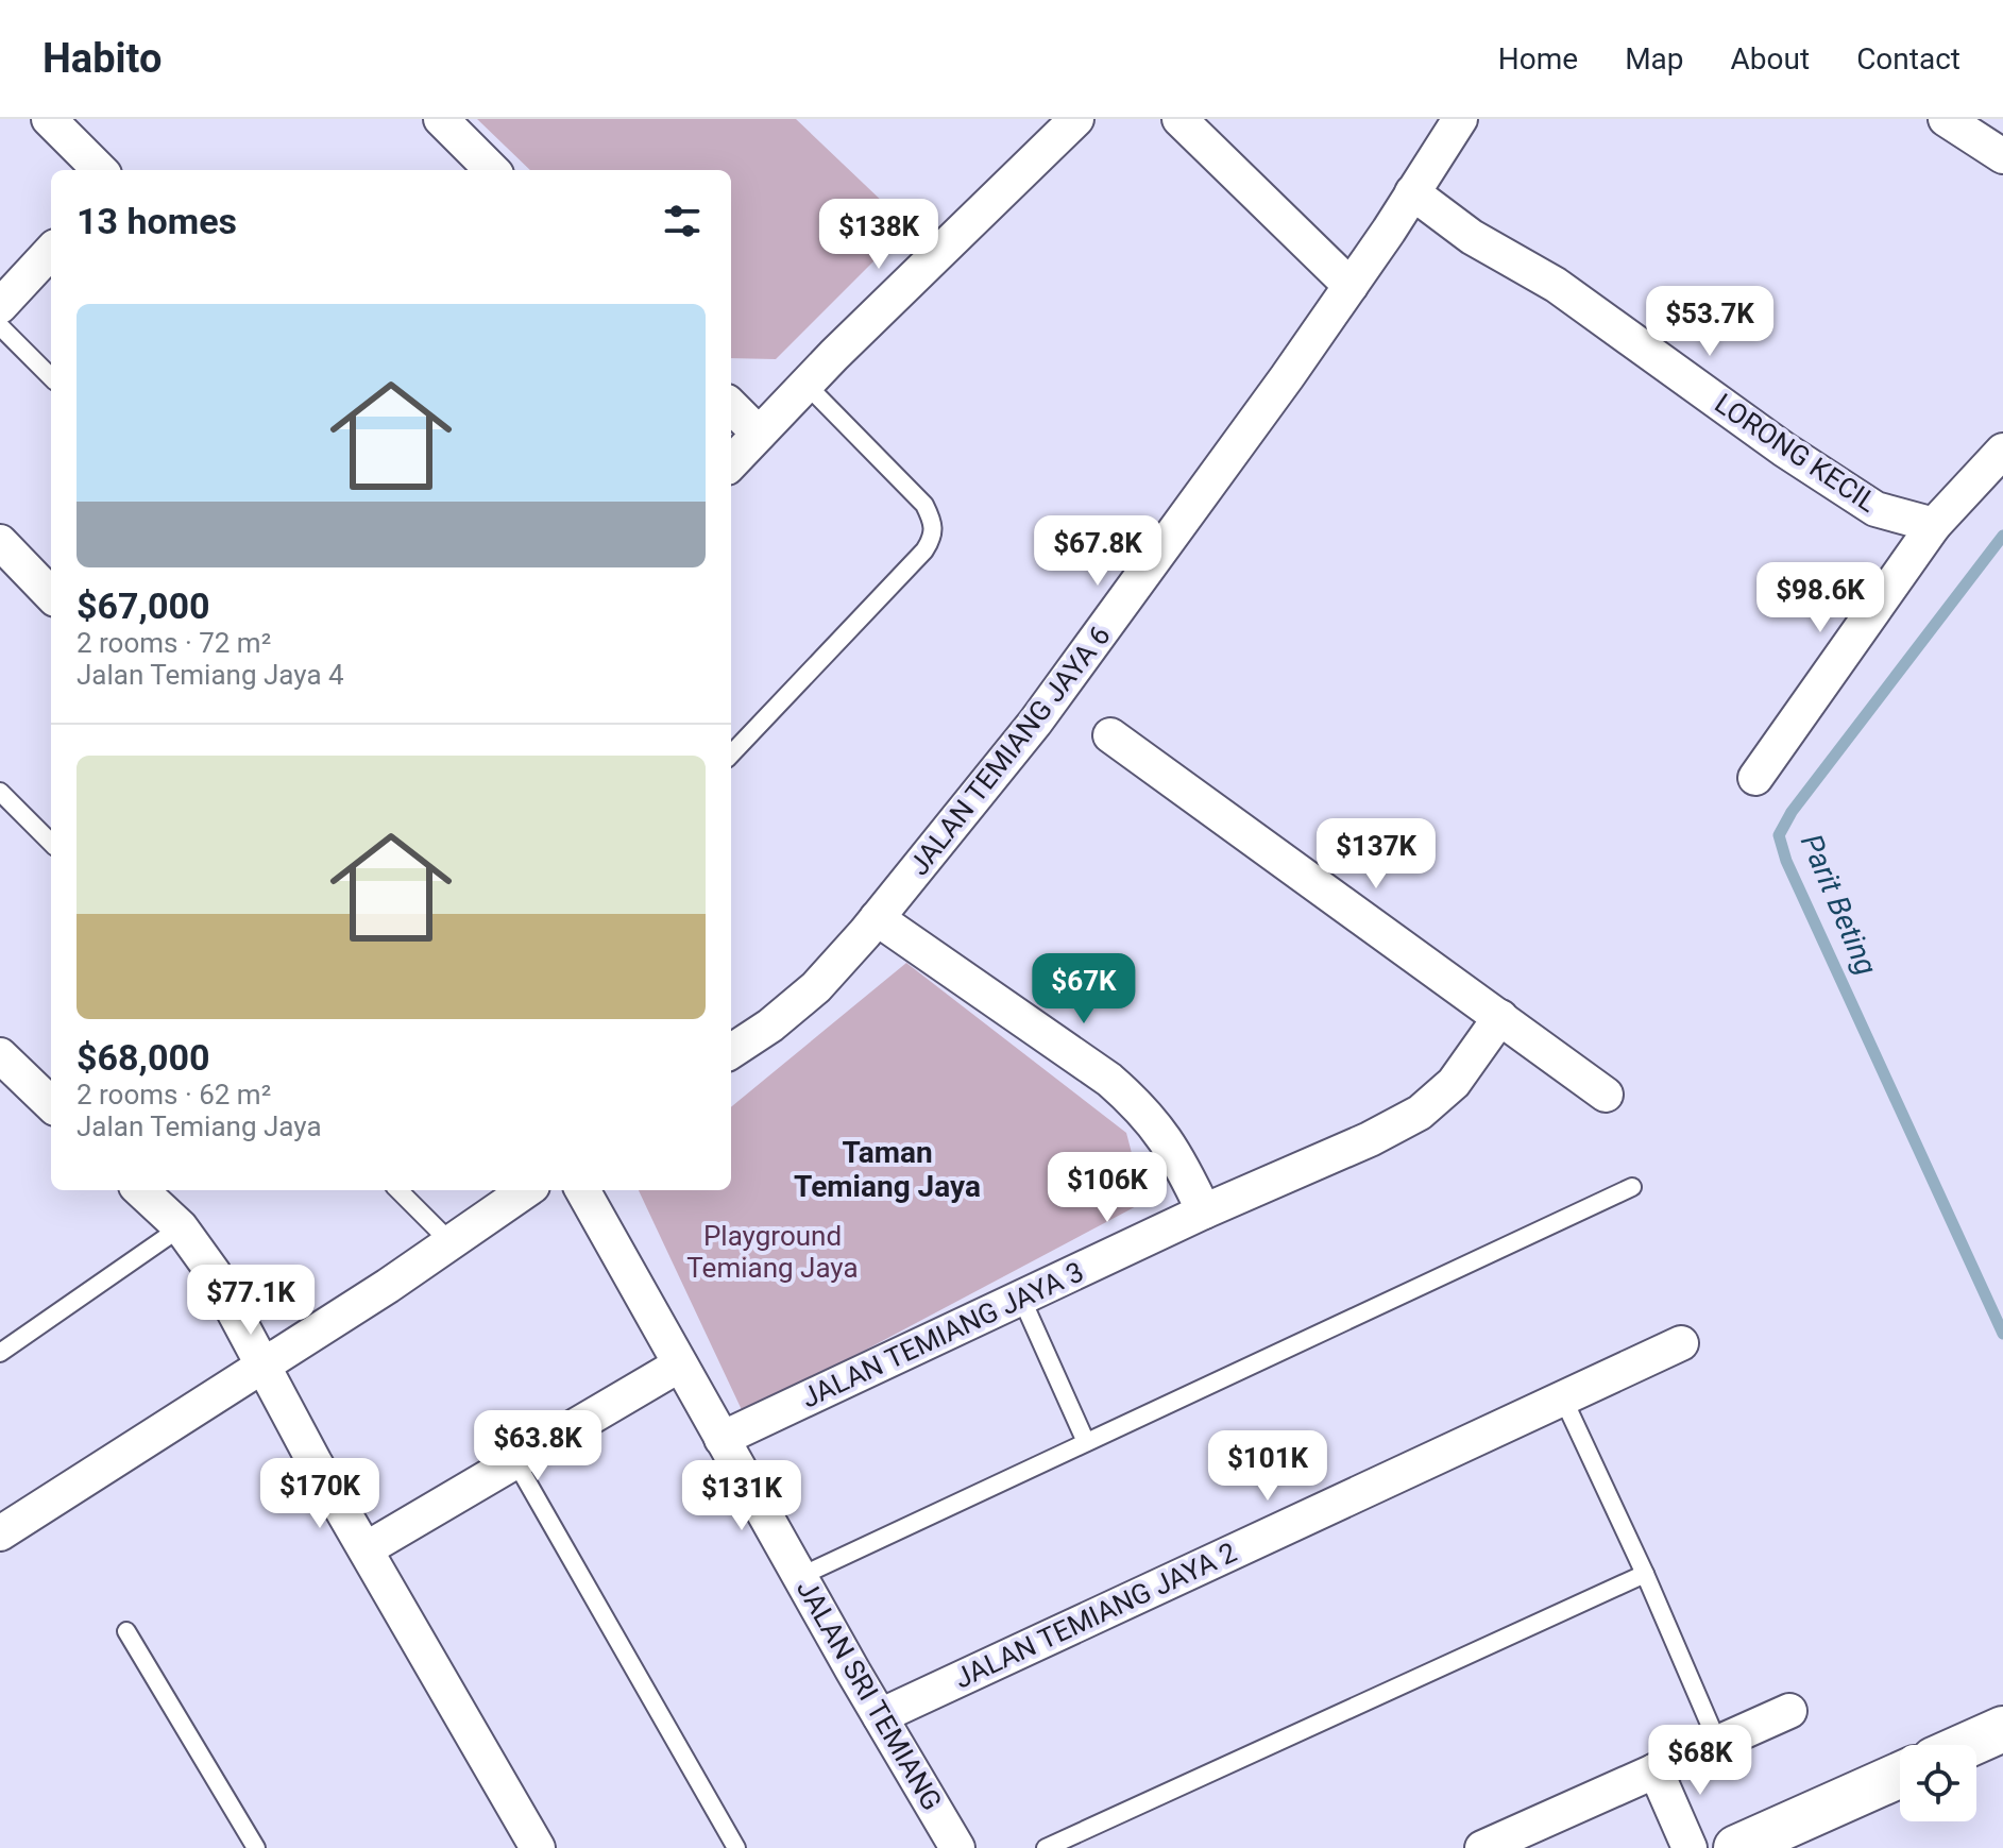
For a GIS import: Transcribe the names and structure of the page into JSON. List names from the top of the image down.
{
  "streets": {
    "street": [
      "LORONG KECIL",
      "JALAN TEMIANG JAYA 6",
      "JALAN TEMIANG JAYA 3",
      "JALAN TEMIANG JAYA 2",
      "JALAN SRI TEMIANG"
    ]
  },
  "crossings": [
    ["LORONG KECIL", "JALAN TEMIANG JAYA 6"],
    ["JALAN TEMIANG JAYA 3", "JALAN SRI TEMIANG"],
    ["JALAN TEMIANG JAYA 2", "JALAN SRI TEMIANG"]
  ],
  "districts": ["Taman Temiang Jaya"],
  "water": ["Parit Beting"],
  "parks": ["Playground Temiang Jaya"],
  "page": {
    "header": "Habito",
    "nav": [
      "Home",
      "Map",
      "About",
      "Contact"
    ],
    "heading": "13 homes",
    "price": [
      "$138K",
      "$53.7K",
      "$67.8K",
      "$98.6K",
      "$137K",
      "$67K",
      "$106K",
      "$77.1K",
      "$63.8K",
      "$101K",
      "$170K",
      "$131K",
      "$68K"
    ],
    "list": [
      {
        "name": "$67,000",
        "note": "2 rooms · 72 m² · Jalan Temiang Jaya 4"
      },
      {
        "name": "$68,000",
        "note": "2 rooms · 62 m² · Jalan Temiang Jaya"
      }
    ]
  }
}
